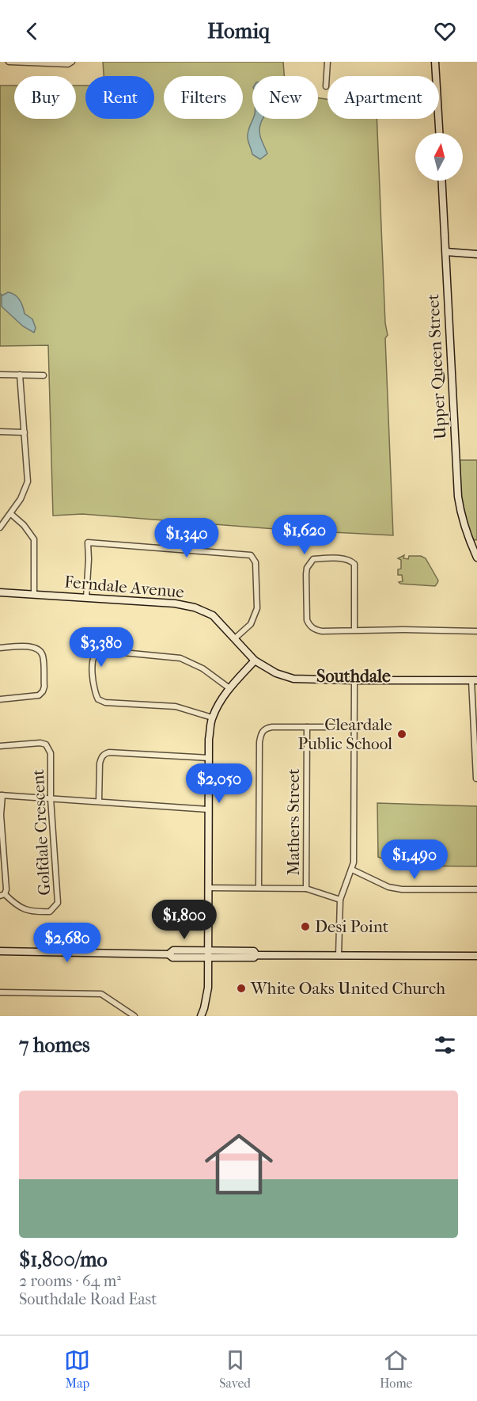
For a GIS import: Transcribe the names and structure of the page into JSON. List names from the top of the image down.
{
  "streets": {
    "street": [
      "Upper Queen Street",
      "Ferndale Avenue",
      "Mathers Street",
      "Golfdale Crescent"
    ]
  },
  "districts": ["Southdale"],
  "places": ["Cleardale Public School", "Desi Point", "White Oaks United Church"],
  "north": "top",
  "page": {
    "header": "Homiq",
    "chip": [
      "Buy",
      "Rent",
      "Filters",
      "New",
      "Apartment"
    ],
    "price": [
      "$1,620",
      "$1,340",
      "$3,380",
      "$2,050",
      "$1,490",
      "$1,800",
      "$2,680"
    ],
    "heading": "7 homes",
    "list": [
      {
        "name": "$1,800/mo",
        "note": "2 rooms · 64 m² · Southdale Road East"
      }
    ],
    "tabs": ["Map", "Saved", "Home"]
  }
}
